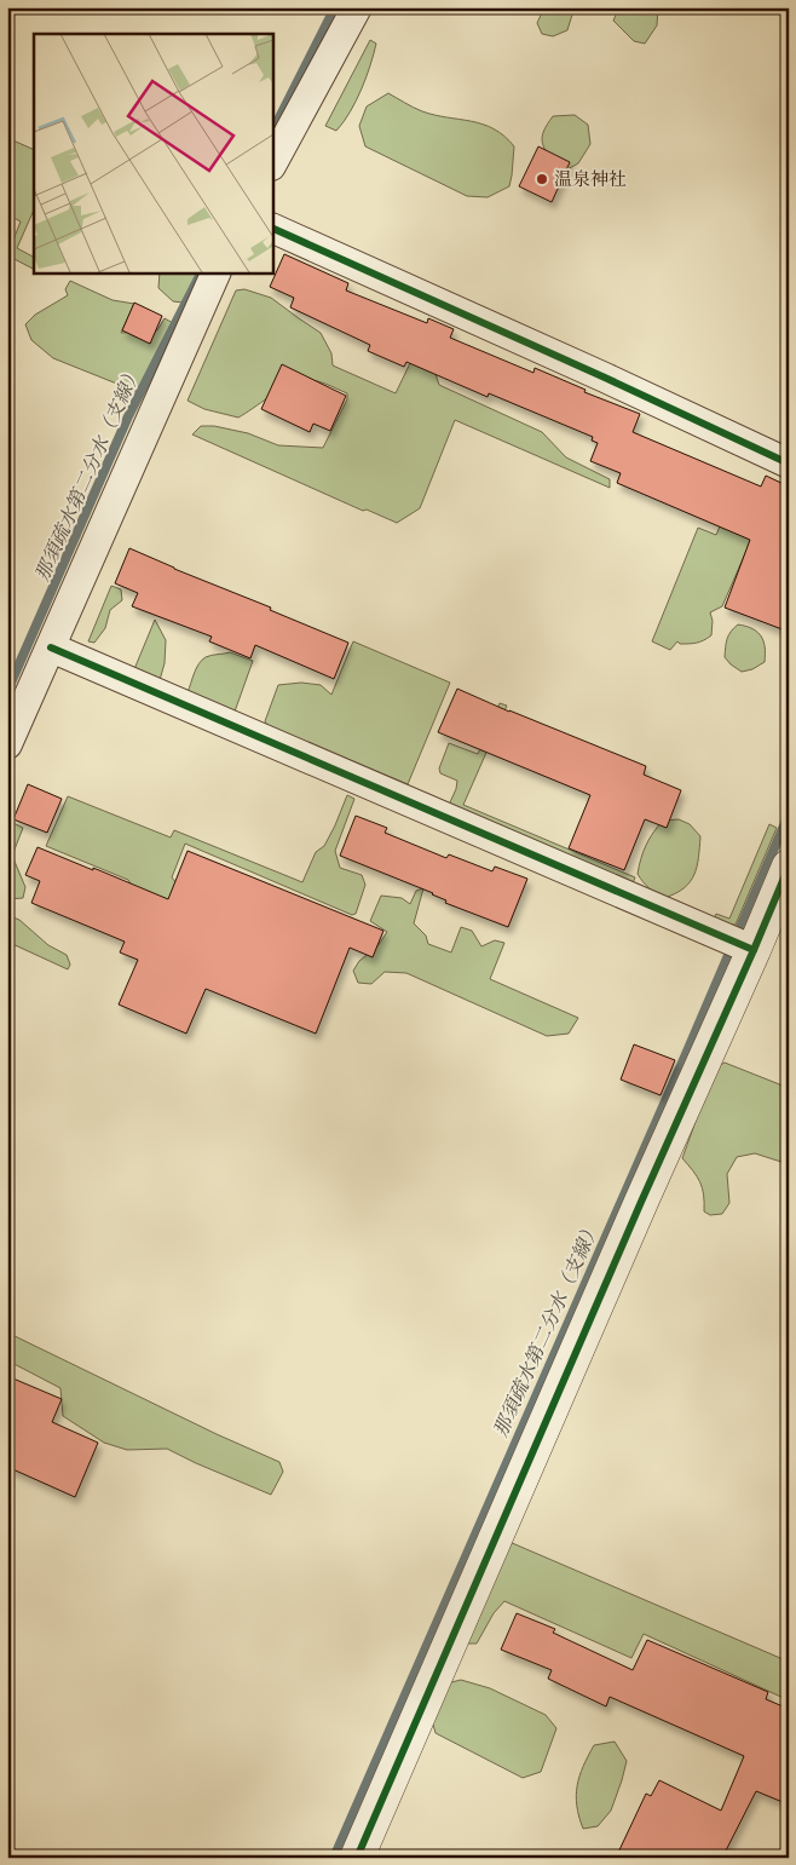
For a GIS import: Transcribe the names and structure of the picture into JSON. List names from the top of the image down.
{
  "water": ["那須疏水第二分水（支線）"],
  "places": ["温泉神社"]
}
